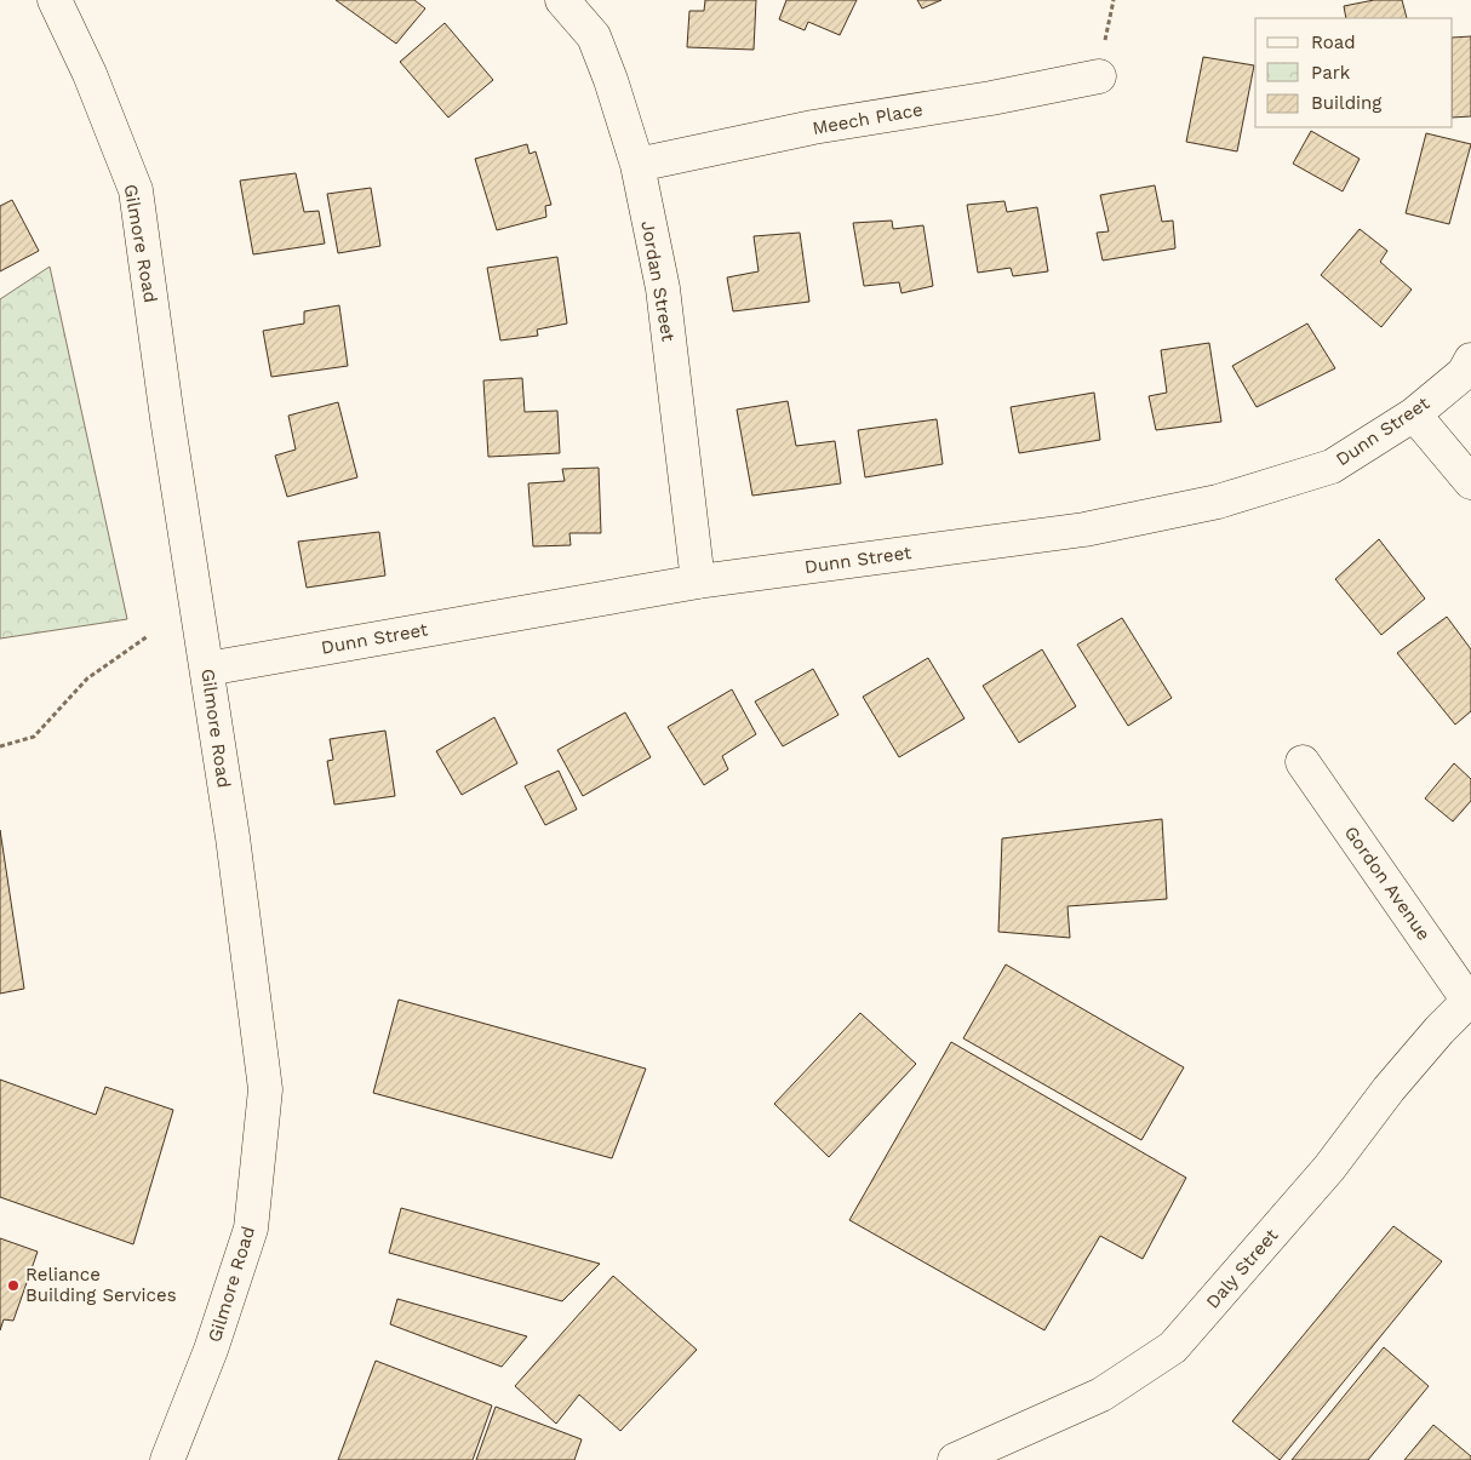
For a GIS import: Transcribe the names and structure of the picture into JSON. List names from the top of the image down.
{
  "streets": {
    "street": [
      "Meech Place",
      "Gilmore Road",
      "Jordan Street",
      "Dunn Street",
      "Gordon Avenue",
      "Daly Street"
    ]
  },
  "crossings": [
    ["Meech Place", "Jordan Street"],
    ["Gilmore Road", "Dunn Street"],
    ["Jordan Street", "Dunn Street"],
    ["Gordon Avenue", "Daly Street"]
  ],
  "places": ["Reliance Building Services"],
  "legend": ["Road", "Park", "Building"]
}
